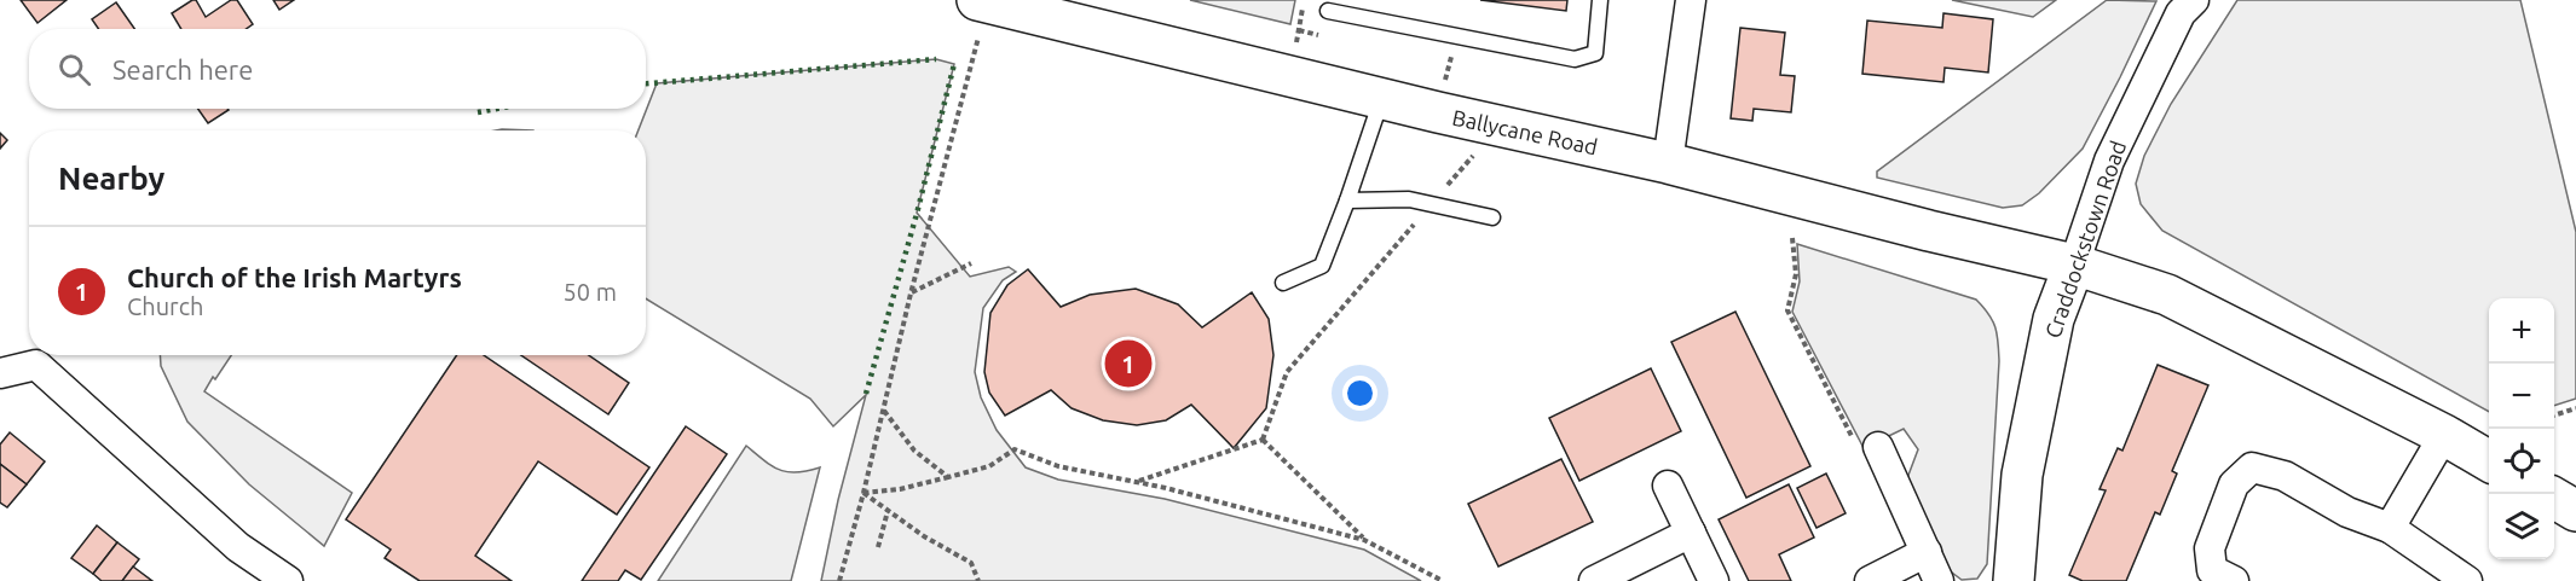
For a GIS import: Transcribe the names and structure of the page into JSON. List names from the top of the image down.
{
  "streets": {
    "main road": ["Ballycane Road", "Craddockstown Road"]
  },
  "crossings": [
    ["Ballycane Road", "Craddockstown Road"]
  ],
  "page": {
    "search": "Search here",
    "heading": "Nearby",
    "list": [
      {
        "mark": "1",
        "name": "Church of the Irish Martyrs",
        "note": "Church",
        "value": "50 m"
      }
    ],
    "map_buttons": ["+", "−"],
    "pins": "1"
  }
}
